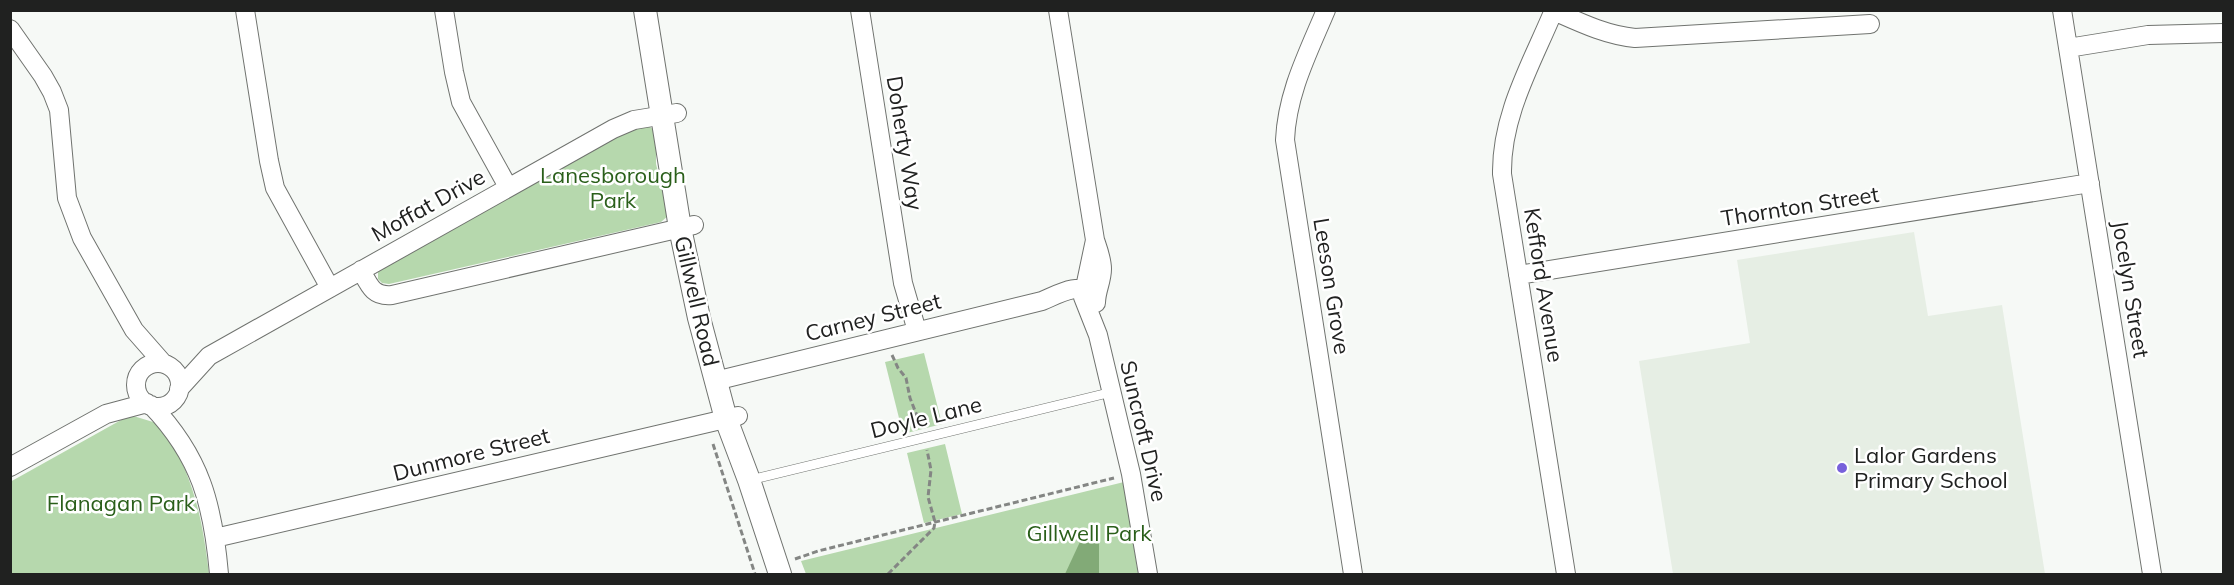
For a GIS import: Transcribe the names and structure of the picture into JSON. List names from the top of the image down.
{
  "streets": {
    "street": [
      "Doherty Way",
      "Moffat Drive",
      "Thornton Street",
      "Kefford Avenue",
      "Leeson Grove",
      "Jocelyn Street",
      "Gillwell Road",
      "Carney Street",
      "Suncroft Drive",
      "Dunmore Street"
    ],
    "lane": ["Doyle Lane"]
  },
  "crossings": [
    ["Doherty Way", "Carney Street"],
    ["Moffat Drive", "Gillwell Road"],
    ["Thornton Street", "Kefford Avenue"],
    ["Thornton Street", "Jocelyn Street"],
    ["Gillwell Road", "Carney Street"],
    ["Gillwell Road", "Doyle Lane"],
    ["Gillwell Road", "Dunmore Street"],
    ["Carney Street", "Suncroft Drive"],
    ["Doyle Lane", "Suncroft Drive"]
  ],
  "parks": ["Lanesborough Park", "Flanagan Park", "Gillwell Park"],
  "places": ["Lalor Gardens Primary School"]
}
